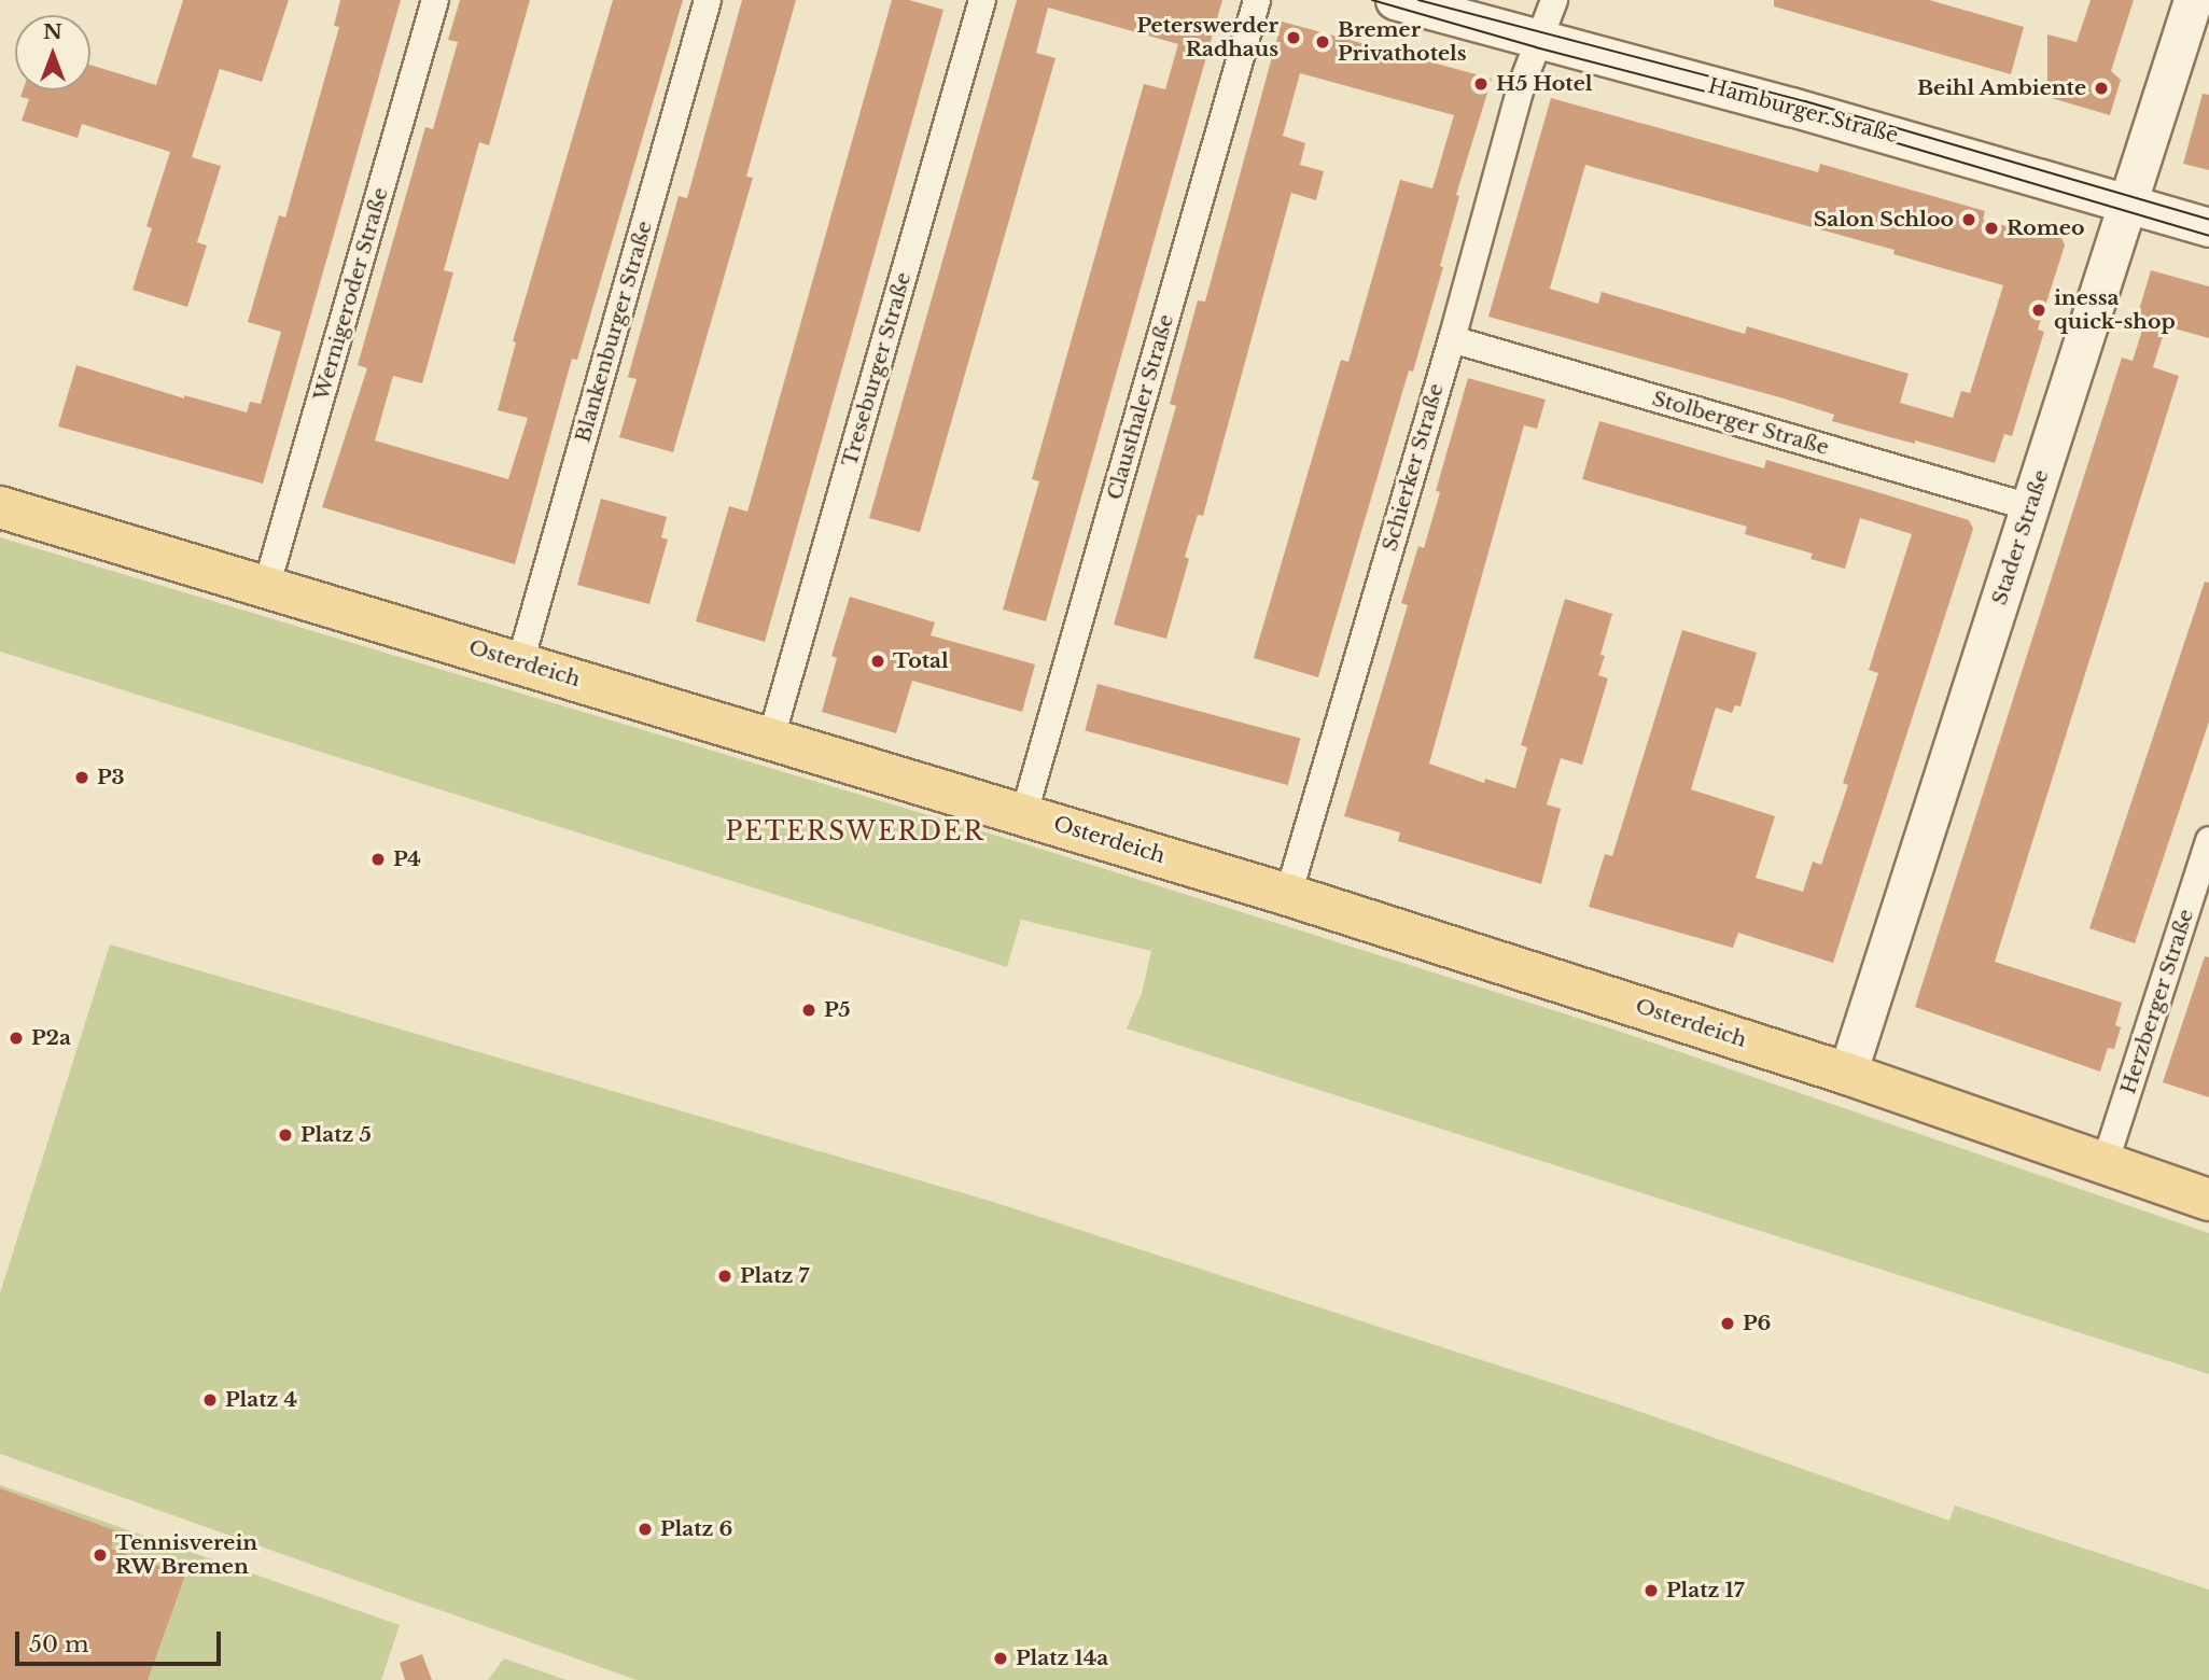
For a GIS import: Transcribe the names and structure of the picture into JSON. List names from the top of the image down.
{
  "streets": {
    "main road": ["Osterdeich"],
    "street": [
      "Hamburger Straße",
      "Wernigeroder Straße",
      "Blankenburger Straße",
      "Treseburger Straße",
      "Clausthaler Straße",
      "Stolberger Straße",
      "Schierker Straße",
      "Stader Straße",
      "Herzberger Straße"
    ]
  },
  "crossings": [
    ["Hamburger Straße", "Schierker Straße"],
    ["Hamburger Straße", "Stader Straße"],
    ["Wernigeroder Straße", "Osterdeich"],
    ["Blankenburger Straße", "Osterdeich"],
    ["Treseburger Straße", "Osterdeich"],
    ["Clausthaler Straße", "Osterdeich"],
    ["Stolberger Straße", "Schierker Straße"],
    ["Stolberger Straße", "Stader Straße"],
    ["Schierker Straße", "Osterdeich"],
    ["Stader Straße", "Osterdeich"],
    ["Osterdeich", "Herzberger Straße"]
  ],
  "districts": ["PETERSWERDER"],
  "places": [
    "Peterswerder Radhaus",
    "Bremer Privathotels",
    "H5 Hotel",
    "Beihl Ambiente",
    "Salon Schloo",
    "Romeo",
    "inessa quick-shop",
    "Total",
    "P3",
    "P4",
    "P5",
    "P2a",
    "Platz 5",
    "Platz 7",
    "P6",
    "Platz 4",
    "Platz 6",
    "Tennisverein RW Bremen",
    "Platz 17",
    "Platz 14a"
  ],
  "scale_bar": "50 m",
  "north": "top"
}
